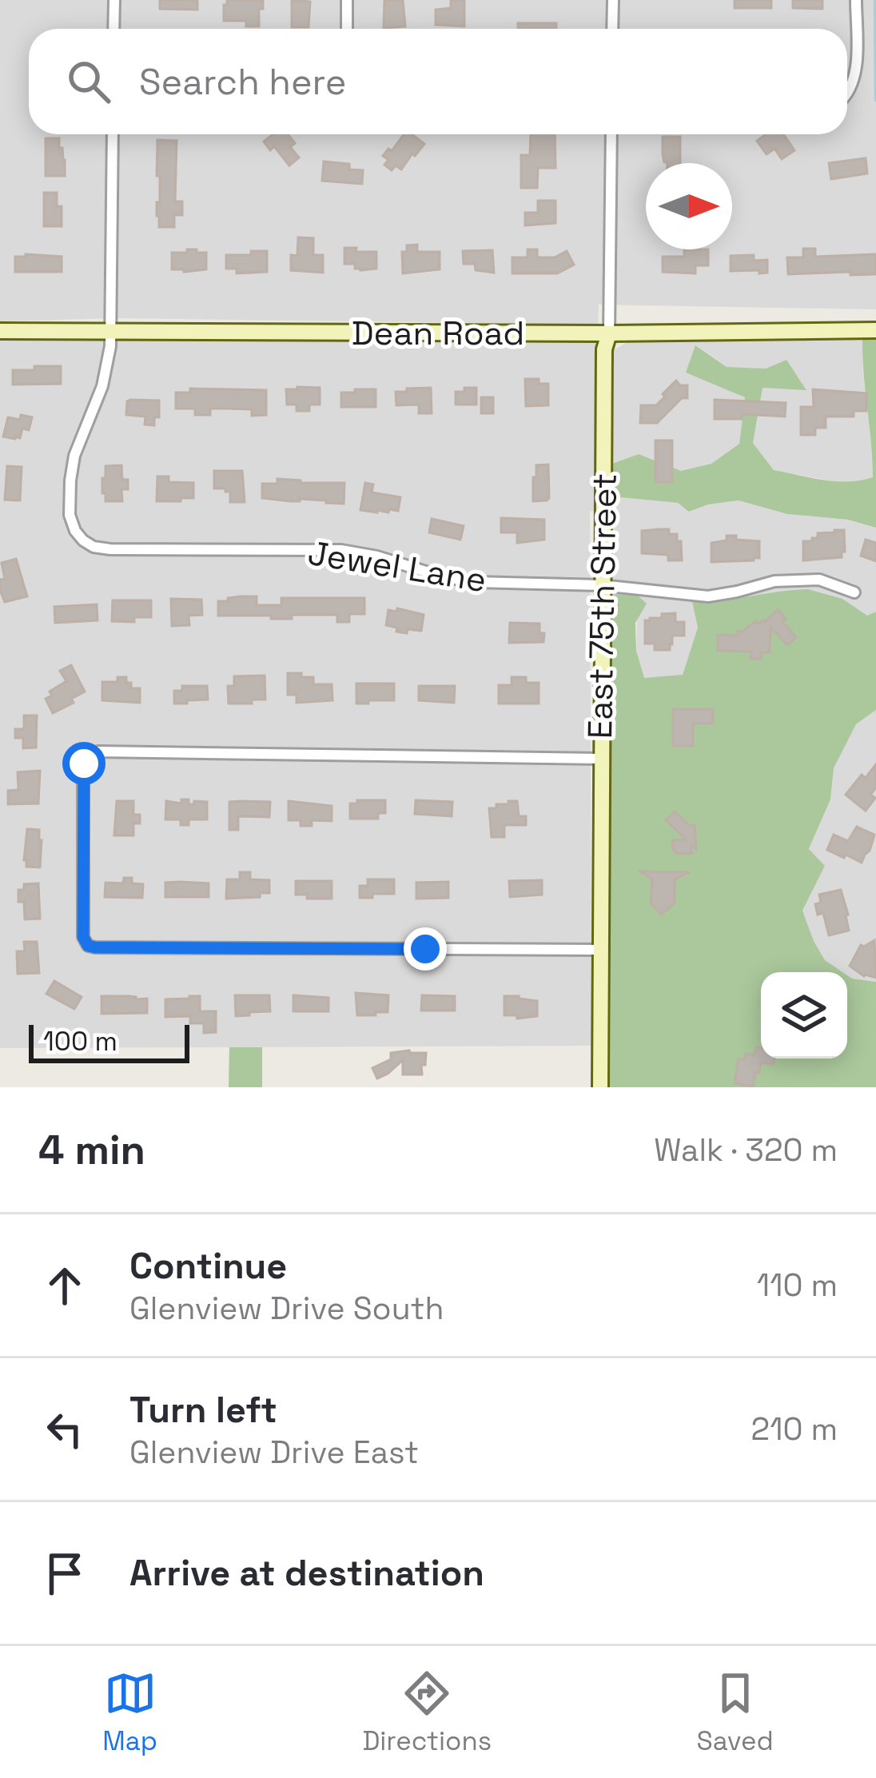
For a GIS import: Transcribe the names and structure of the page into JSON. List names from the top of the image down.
{
  "streets": {
    "street": ["Dean Road", "Jewel Lane", "East 75th Street"]
  },
  "crossings": [
    ["Dean Road", "Jewel Lane"],
    ["Dean Road", "East 75th Street"],
    ["Jewel Lane", "East 75th Street"]
  ],
  "scale_bar": "100 m",
  "north": "right",
  "page": {
    "search": "Search here",
    "scale": "100 m",
    "heading": ["4 min", "Walk · 320 m"],
    "list": [
      ["Continue", "Glenview Drive South", "110 m"],
      ["Turn left", "Glenview Drive East", "210 m"],
      "Arrive at destination"
    ],
    "nav": ["Map", "Directions", "Saved"]
  }
}
